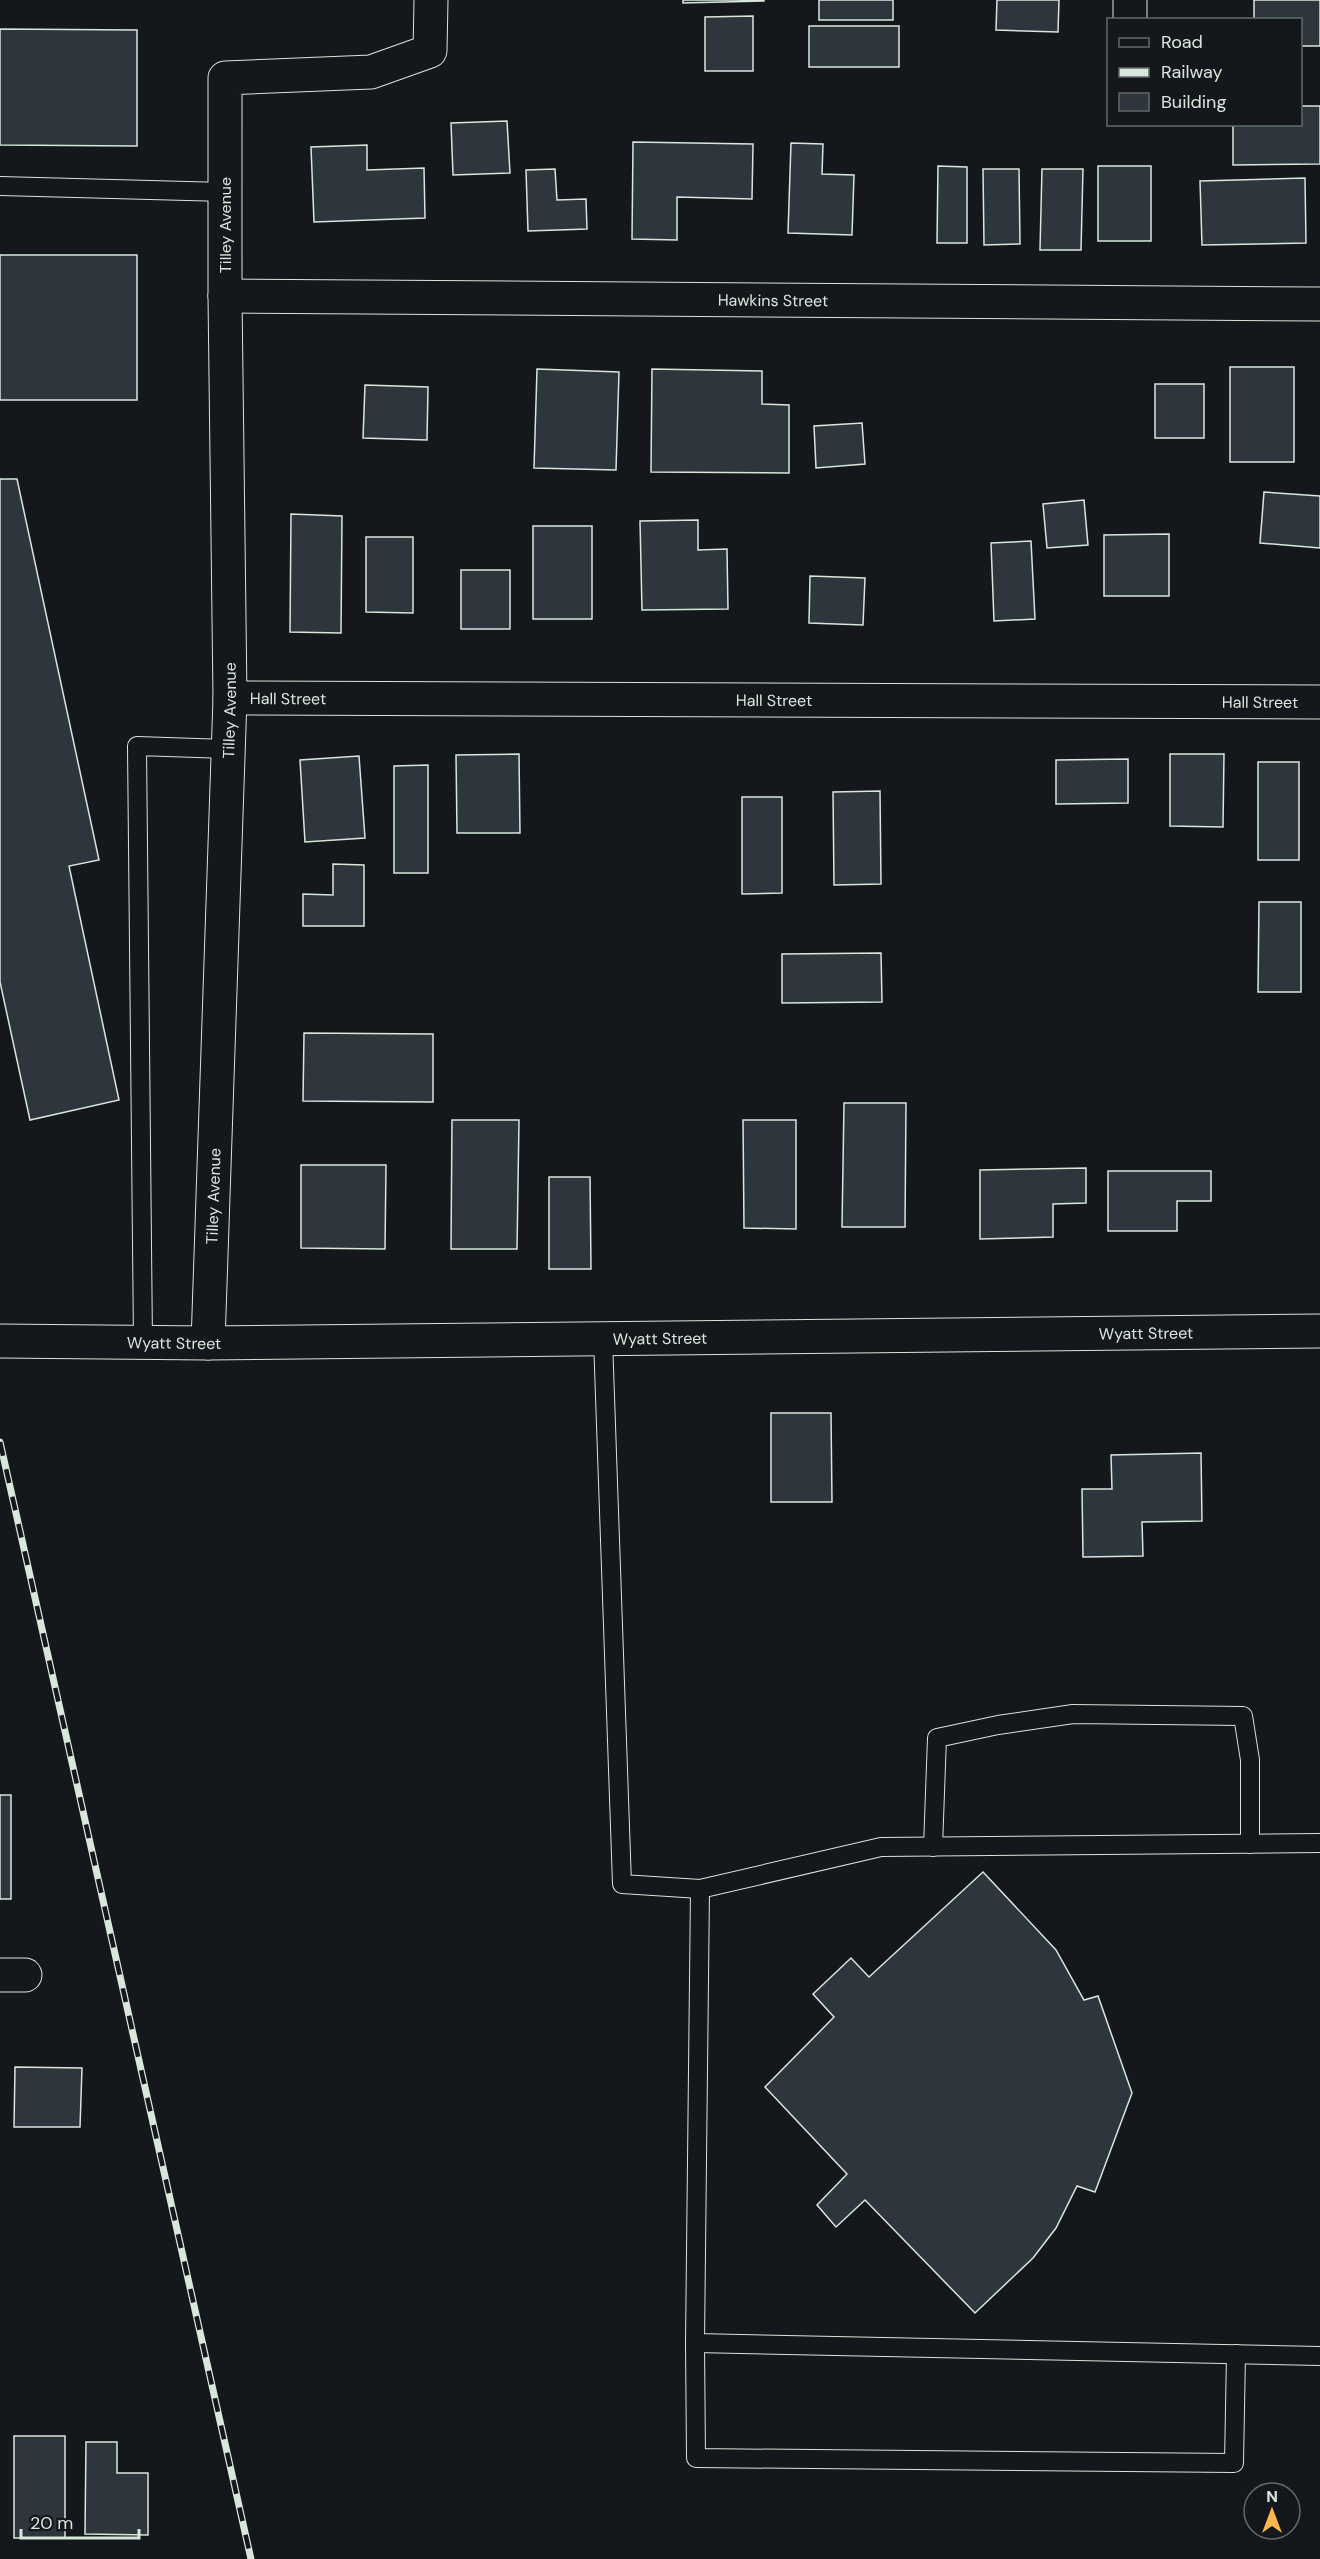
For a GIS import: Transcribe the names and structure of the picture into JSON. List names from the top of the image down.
{
  "streets": {
    "street": [
      "Tilley Avenue",
      "Hawkins Street",
      "Hall Street",
      "Wyatt Street"
    ]
  },
  "crossings": [
    ["Tilley Avenue", "Hawkins Street"],
    ["Tilley Avenue", "Hall Street"],
    ["Tilley Avenue", "Wyatt Street"]
  ],
  "legend": ["Road", "Railway", "Building"],
  "scale_bar": "20 m",
  "north": "top"
}
